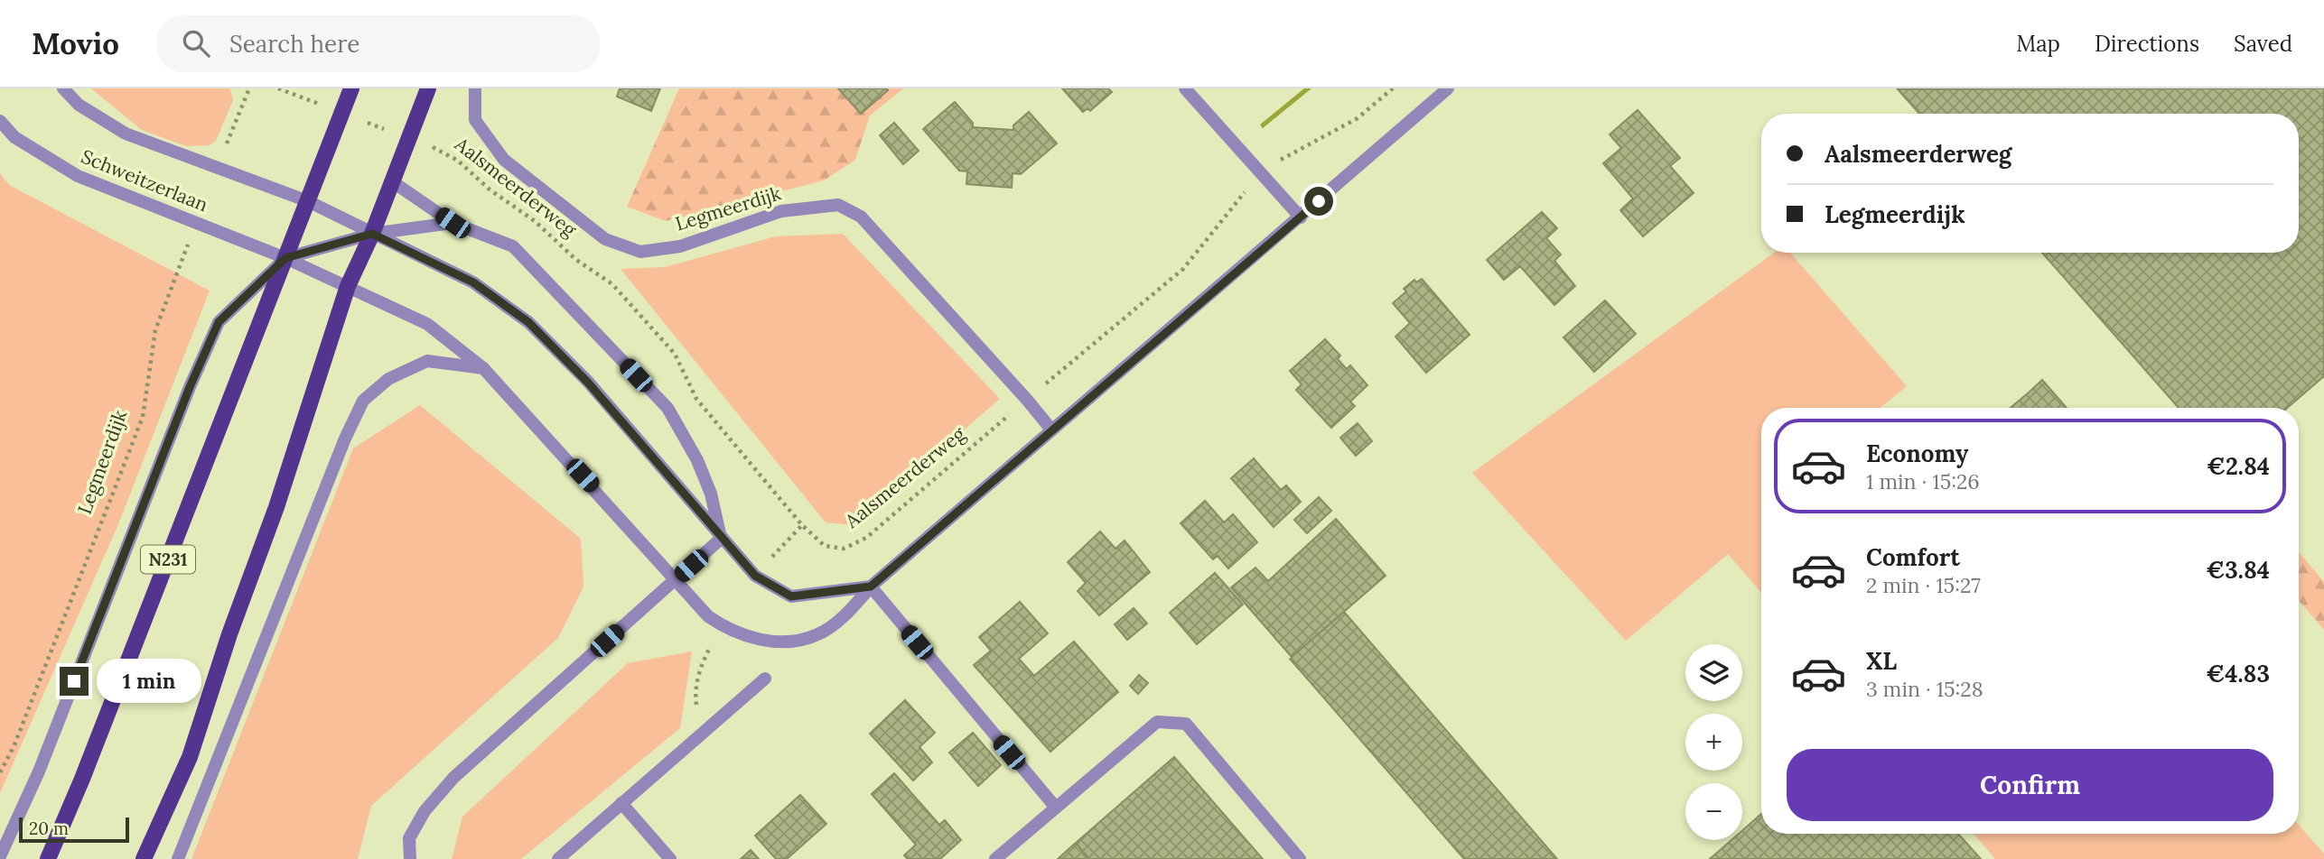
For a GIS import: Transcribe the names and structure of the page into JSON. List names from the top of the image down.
{
  "streets": {
    "main road": ["N231"],
    "street": ["Schweitzerlaan", "Legmeerdijk"],
    "path": ["Aalsmeerderweg"]
  },
  "crossings": [
    ["Schweitzerlaan", "Legmeerdijk"],
    ["Schweitzerlaan", "N231"],
    ["Aalsmeerderweg", "Legmeerdijk"],
    ["Aalsmeerderweg", "N231"]
  ],
  "scale_bar": "20 m",
  "page": {
    "header": "Movio",
    "search": "Search here",
    "nav": ["Map", "Directions", "Saved"],
    "banner": ["Aalsmeerderweg", "Legmeerdijk"],
    "list": [
      {
        "name": "Economy",
        "note": "1 min · 15:26",
        "value": "€2.84"
      },
      {
        "name": "Comfort",
        "note": "2 min · 15:27",
        "value": "€3.84"
      },
      {
        "name": "XL",
        "note": "3 min · 15:28",
        "value": "€4.83"
      }
    ],
    "map_buttons": ["+", "−"],
    "bubble": "1 min",
    "buttons": "Confirm",
    "scale": "20 m"
  }
}
